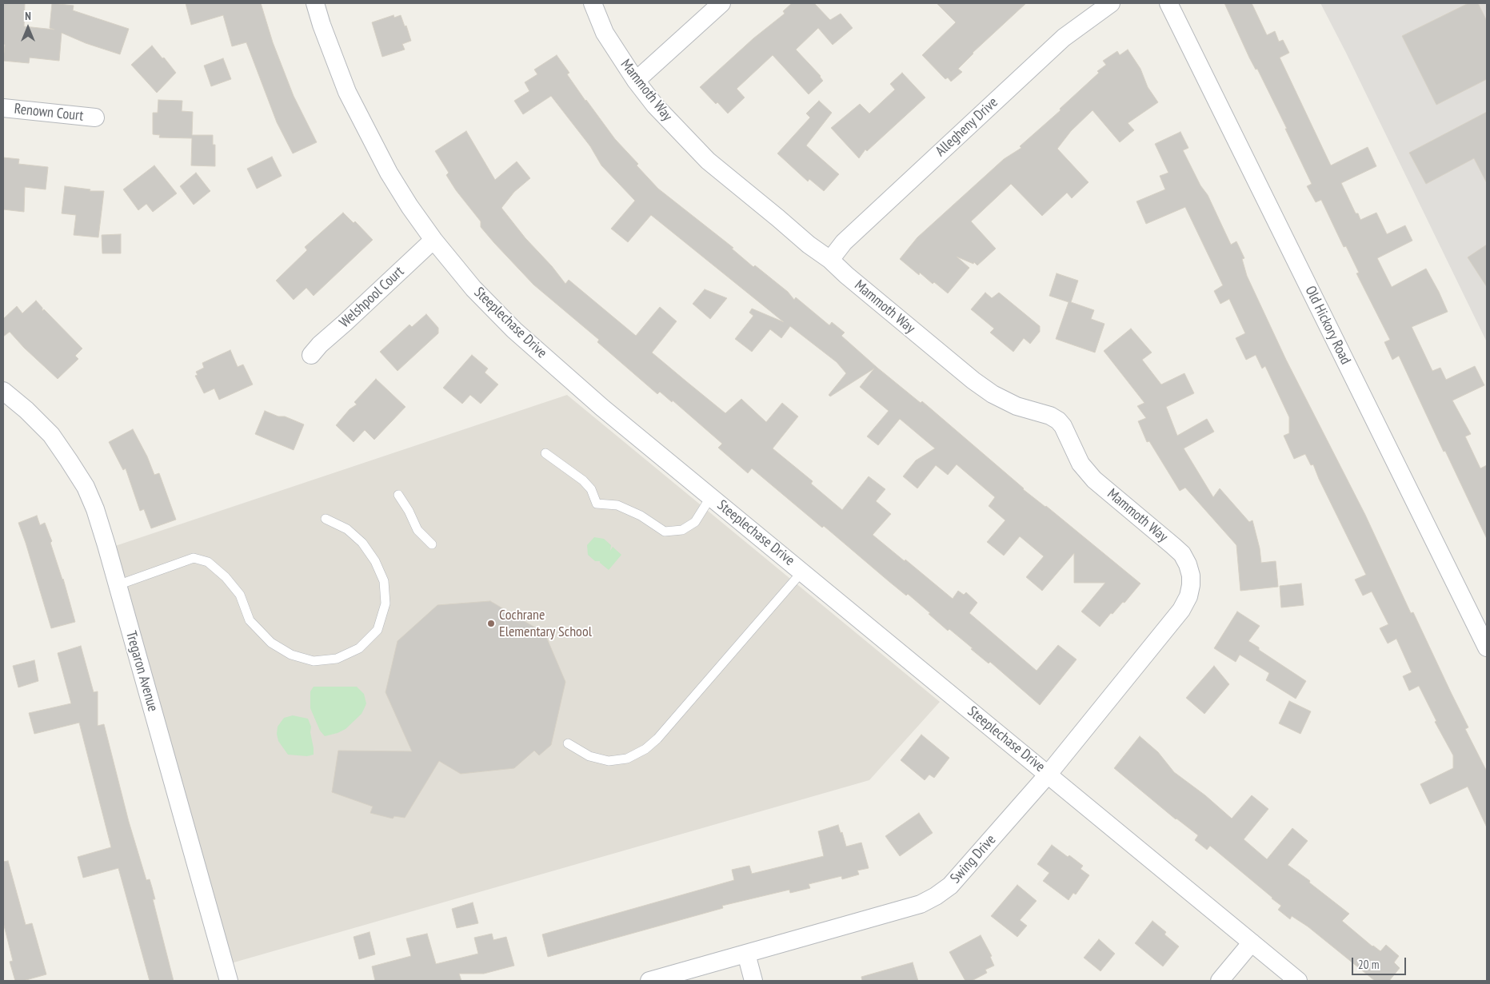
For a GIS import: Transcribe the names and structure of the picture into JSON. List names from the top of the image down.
{
  "streets": {
    "street": [
      "Mammoth Way",
      "Renown Court",
      "Allegheny Drive",
      "Welshpool Court",
      "Steeplechase Drive",
      "Old Hickory Road",
      "Tregaron Avenue",
      "Swing Drive"
    ]
  },
  "crossings": [
    ["Mammoth Way", "Allegheny Drive"],
    ["Mammoth Way", "Swing Drive"],
    ["Welshpool Court", "Steeplechase Drive"],
    ["Steeplechase Drive", "Swing Drive"]
  ],
  "places": ["Cochrane Elementary School"],
  "scale_bar": "20 m",
  "north": "top"
}
